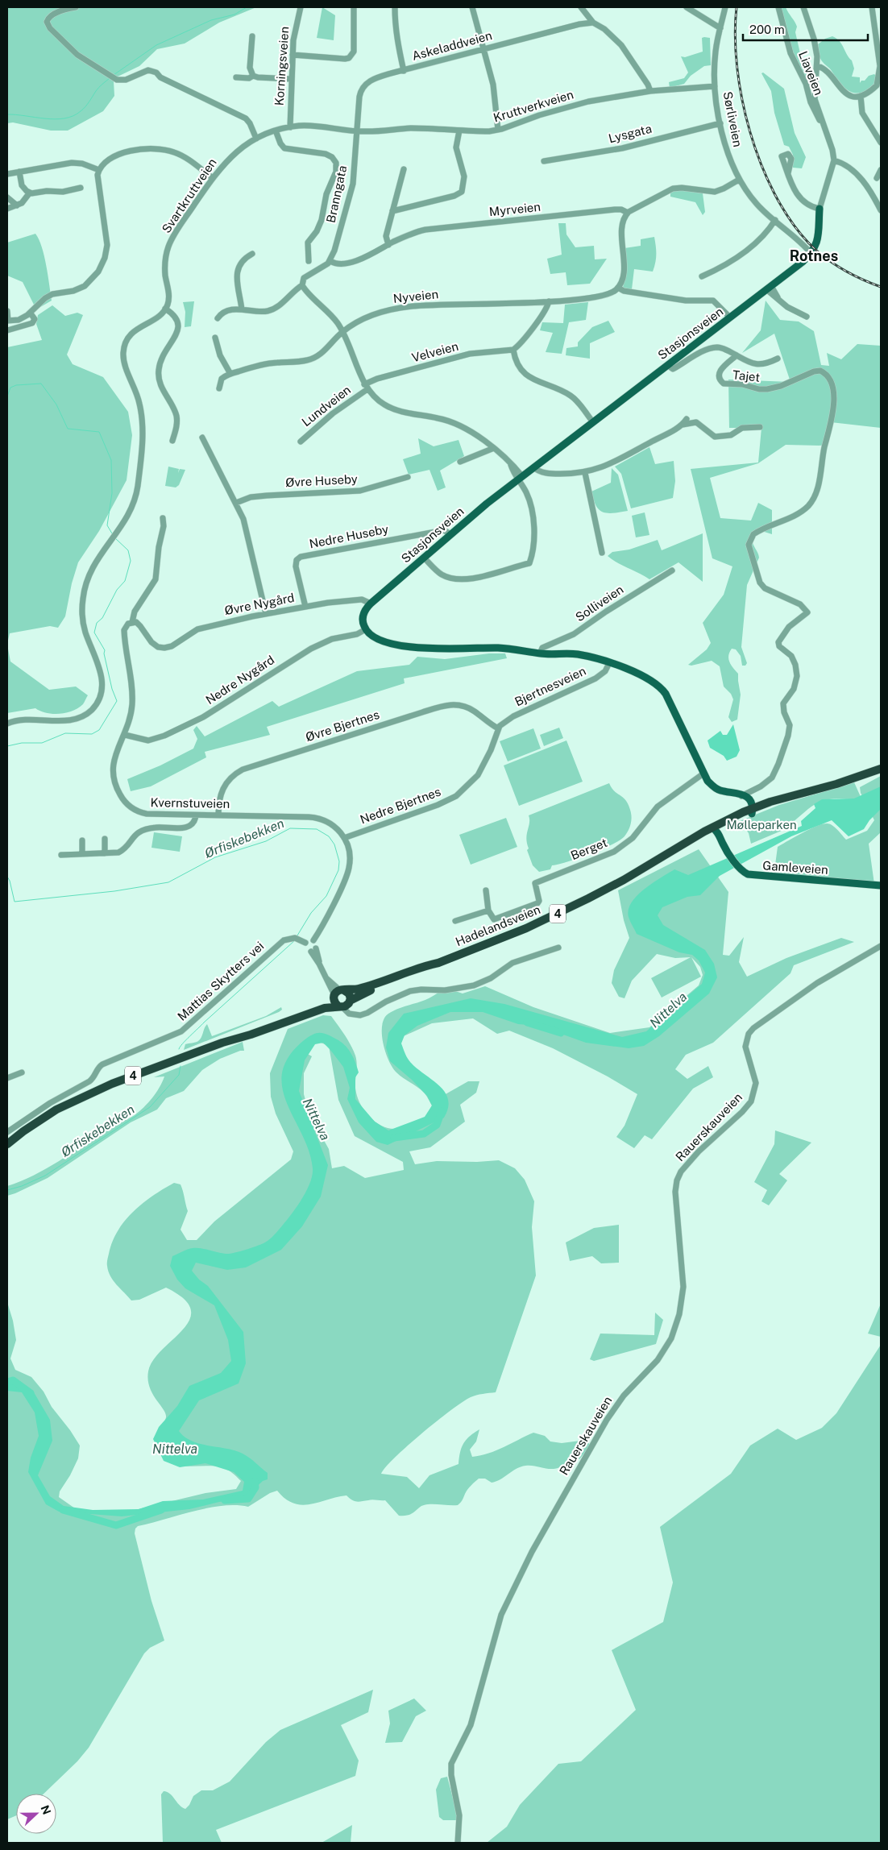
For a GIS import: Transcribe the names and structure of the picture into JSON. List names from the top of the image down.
{
  "streets": {
    "highway": ["4", "Hadelandsveien"],
    "main road": ["Stasjonsveien", "Gamleveien"],
    "street": [
      "Askeladdveien",
      "Korningsveien",
      "Liaveien",
      "Kruttverkveien",
      "Sørliveien",
      "Lysgata",
      "Branngata",
      "Svartkruttveien",
      "Myrveien",
      "Nyveien",
      "Velveien",
      "Tajet",
      "Lundveien",
      "Øvre Huseby",
      "Nedre Huseby",
      "Solliveien",
      "Øvre Nygård",
      "Nedre Nygård",
      "Bjertnesveien",
      "Øvre Bjertnes",
      "Kvernstuveien",
      "Nedre Bjertnes",
      "Berget",
      "Mattias Skytters vei",
      "Rauerskauveien"
    ]
  },
  "crossings": [
    ["Askeladdveien", "Kruttverkveien"],
    ["Askeladdveien", "Branngata"],
    ["Askeladdveien", "Svartkruttveien"],
    ["Korningsveien", "Svartkruttveien"],
    ["Kruttverkveien", "Sørliveien"],
    ["Kruttverkveien", "Branngata"],
    ["Kruttverkveien", "Svartkruttveien"],
    ["Sørliveien", "Lysgata"],
    ["Sørliveien", "Stasjonsveien"],
    ["Branngata", "Svartkruttveien"],
    ["Branngata", "Myrveien"],
    ["Stasjonsveien", "Tajet"],
    ["Stasjonsveien", "Nedre Huseby"],
    ["Stasjonsveien", "Øvre Nygård"],
    ["Stasjonsveien", "Nedre Nygård"],
    ["Velveien", "Lundveien"],
    ["Nedre Huseby", "Øvre Nygård"],
    ["Øvre Nygård", "Kvernstuveien"],
    ["Nedre Nygård", "Kvernstuveien"],
    ["Bjertnesveien", "Øvre Bjertnes"],
    ["Bjertnesveien", "Nedre Bjertnes"],
    ["Øvre Bjertnes", "Kvernstuveien"],
    ["Øvre Bjertnes", "Nedre Bjertnes"],
    ["Kvernstuveien", "Nedre Bjertnes"],
    ["Gamleveien", "Hadelandsveien"]
  ],
  "districts": ["Rotnes"],
  "water": ["Ørfiskebekken", "Nittelva"],
  "parks": ["Mølleparken"],
  "scale_bar": "200 m",
  "north": "right"
}
